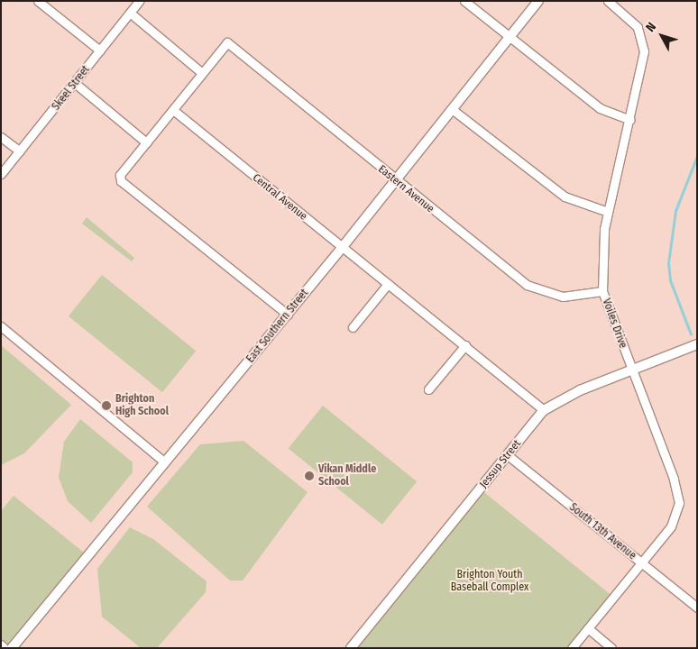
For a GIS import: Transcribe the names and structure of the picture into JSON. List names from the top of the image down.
{
  "streets": {
    "street": [
      "Skeel Street",
      "Eastern Avenue",
      "Central Avenue",
      "Voiles Drive",
      "East Southern Street",
      "Jessup Street",
      "South 13th Avenue"
    ]
  },
  "crossings": [
    ["Eastern Avenue", "Voiles Drive"],
    ["Eastern Avenue", "East Southern Street"],
    ["Central Avenue", "East Southern Street"],
    ["Central Avenue", "Jessup Street"],
    ["Voiles Drive", "Jessup Street"],
    ["Voiles Drive", "South 13th Avenue"],
    ["Jessup Street", "South 13th Avenue"]
  ],
  "parks": ["Brighton Youth Baseball Complex"],
  "places": ["Brighton High School", "Vikan Middle School"],
  "north": "top left"
}
